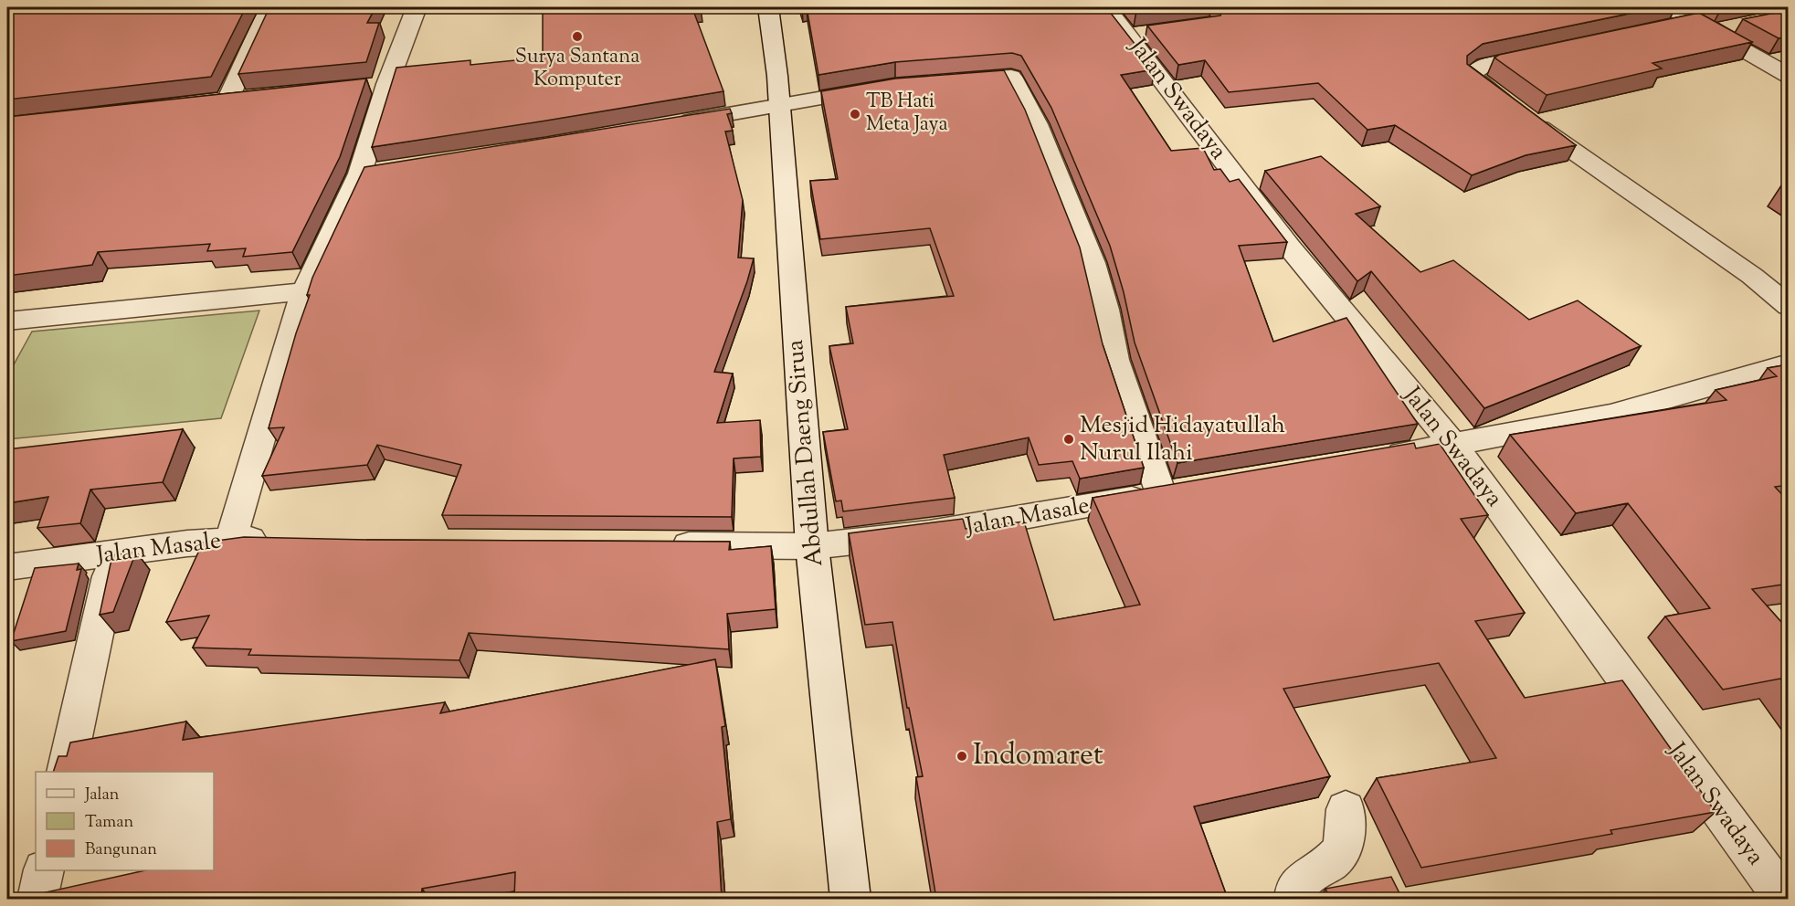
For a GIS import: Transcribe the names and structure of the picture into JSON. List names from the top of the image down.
{
  "streets": {
    "street": ["Jalan Swadaya", "Abdullah Daeng Sirua", "Jalan Masale"]
  },
  "crossings": [
    ["Abdullah Daeng Sirua", "Jalan Masale"]
  ],
  "places": [
    "Surya Santana Komputer",
    "TB Hati Meta Jaya",
    "Mesjid Hidayatullah Nurul Ilahi",
    "Indomaret"
  ],
  "legend": ["Jalan", "Taman", "Bangunan"]
}
